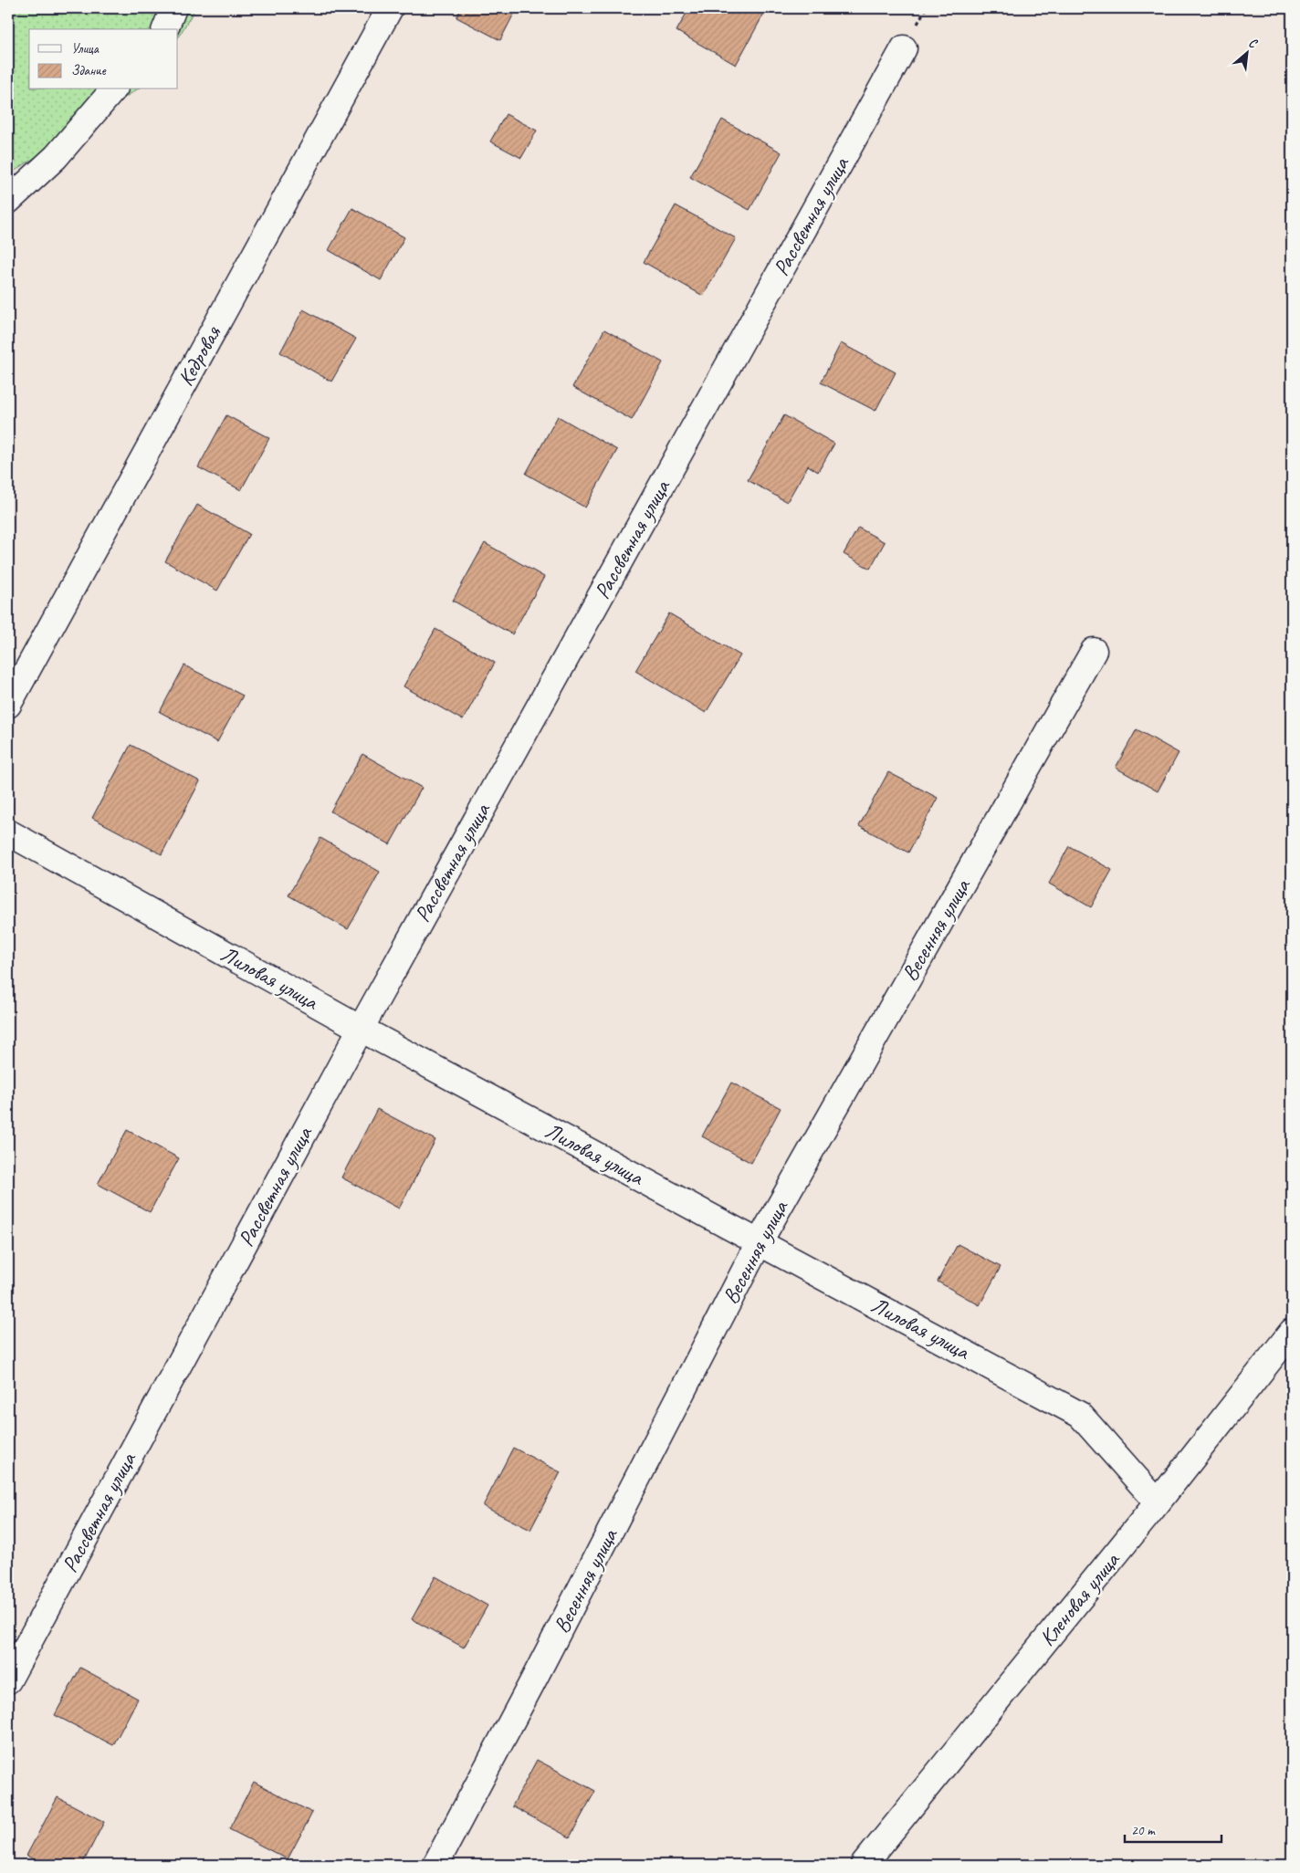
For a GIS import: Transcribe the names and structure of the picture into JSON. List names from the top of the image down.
{
  "streets": {
    "street": [
      "Рассветная улица",
      "Кедровая",
      "Весенняя улица",
      "Лиловая улица",
      "Кленовая улица"
    ]
  },
  "crossings": [
    ["Рассветная улица", "Лиловая улица"],
    ["Весенняя улица", "Лиловая улица"],
    ["Лиловая улица", "Кленовая улица"]
  ],
  "legend": ["Улица", "Здание"],
  "scale_bar": "20 m",
  "north": "top right"
}
